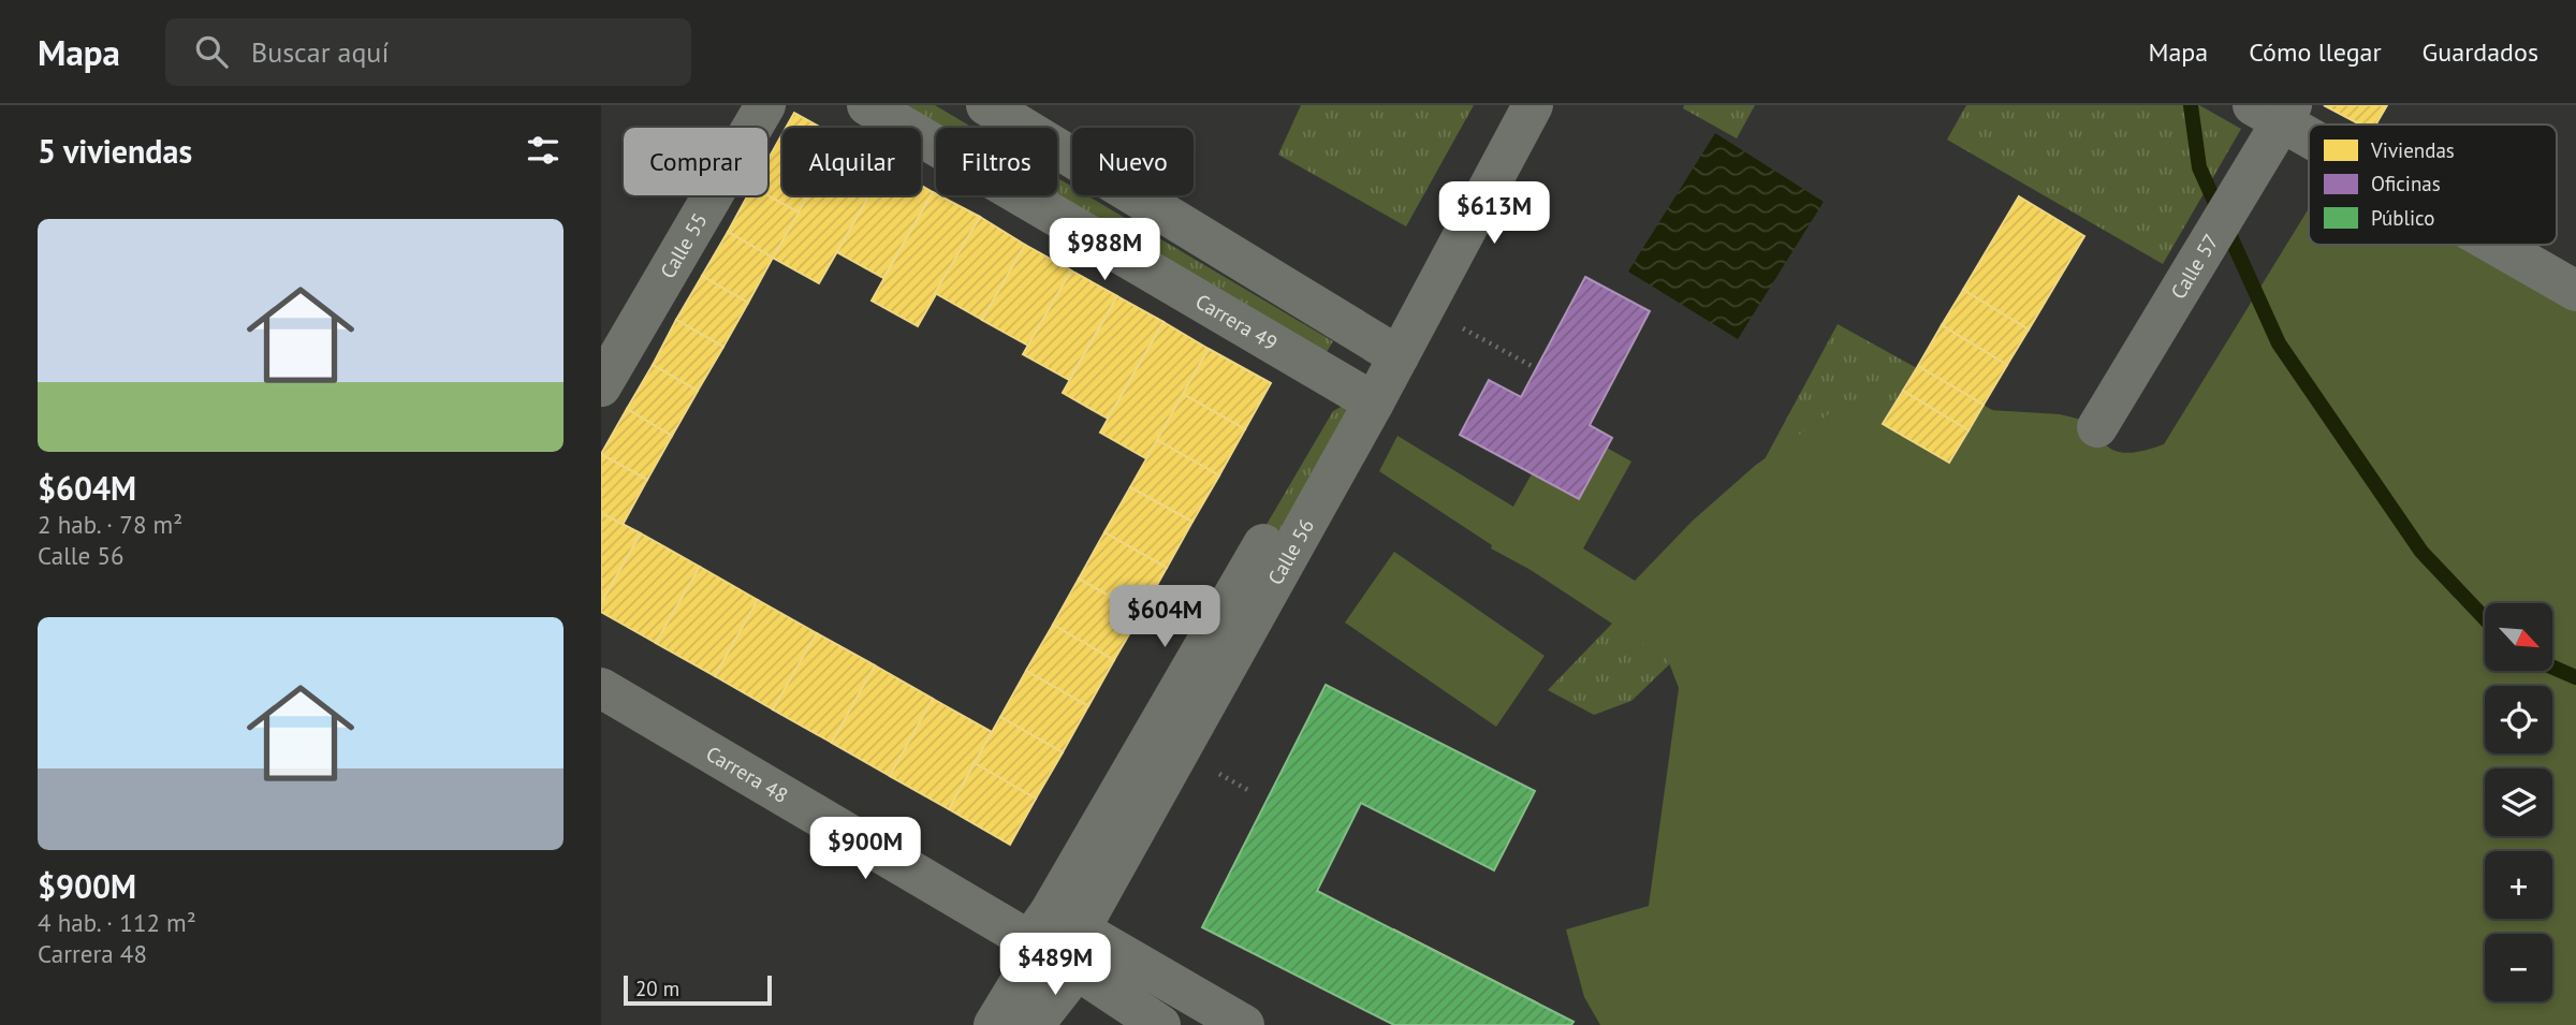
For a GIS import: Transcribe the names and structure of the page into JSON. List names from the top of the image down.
{
  "streets": {
    "street": [
      "Calle 55",
      "Calle 57",
      "Carrera 49",
      "Calle 56",
      "Carrera 48"
    ]
  },
  "crossings": [
    ["Carrera 49", "Calle 56"],
    ["Calle 56", "Carrera 48"]
  ],
  "legend": ["Viviendas", "Oficinas", "Público"],
  "scale_bar": "20 m",
  "north": "bottom right",
  "page": {
    "header": "Mapa",
    "search": "Buscar aquí",
    "nav": ["Mapa", "Cómo llegar", "Guardados"],
    "heading": "5 viviendas",
    "chip": [
      "Comprar",
      "Alquilar",
      "Filtros",
      "Nuevo"
    ],
    "price": [
      "$613M",
      "$988M",
      "$604M",
      "$900M",
      "$489M"
    ],
    "list": [
      {
        "name": "$604M",
        "note": "2 hab. · 78 m² · Calle 56"
      },
      {
        "name": "$900M",
        "note": "4 hab. · 112 m² · Carrera 48"
      }
    ],
    "map_buttons": ["+", "−"],
    "scale": "20 m"
  }
}
